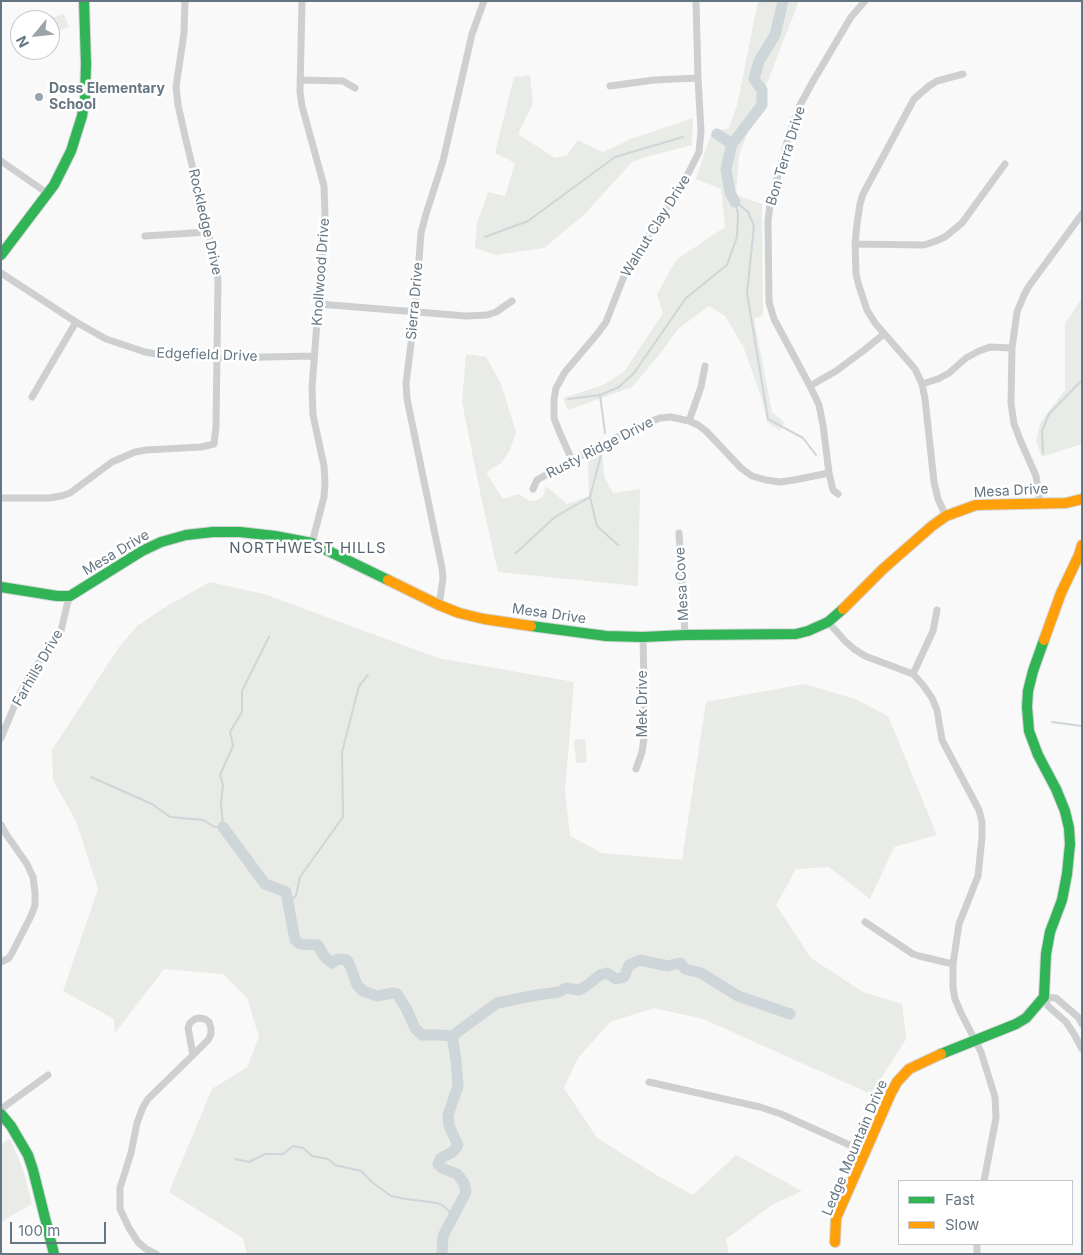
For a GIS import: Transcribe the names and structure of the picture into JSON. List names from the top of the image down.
{
  "streets": {
    "street": [
      "Bon Terra Drive",
      "Rockledge Drive",
      "Walnut Clay Drive",
      "Knollwood Drive",
      "Sierra Drive",
      "Edgefield Drive",
      "Rusty Ridge Drive",
      "Mesa Drive",
      "Mesa Cove",
      "Farhills Drive",
      "Mek Drive",
      "Ledge Mountain Drive"
    ]
  },
  "crossings": [
    ["Bon Terra Drive", "Rusty Ridge Drive"],
    ["Rockledge Drive", "Edgefield Drive"],
    ["Walnut Clay Drive", "Rusty Ridge Drive"],
    ["Knollwood Drive", "Edgefield Drive"],
    ["Knollwood Drive", "Mesa Drive"],
    ["Sierra Drive", "Mesa Drive"],
    ["Mesa Drive", "Mesa Cove"],
    ["Mesa Drive", "Farhills Drive"],
    ["Mesa Drive", "Mek Drive"]
  ],
  "districts": ["NORTHWEST HILLS"],
  "places": ["Doss Elementary School"],
  "legend": ["Fast", "Slow"],
  "scale_bar": "100 m",
  "north": "bottom left"
}
